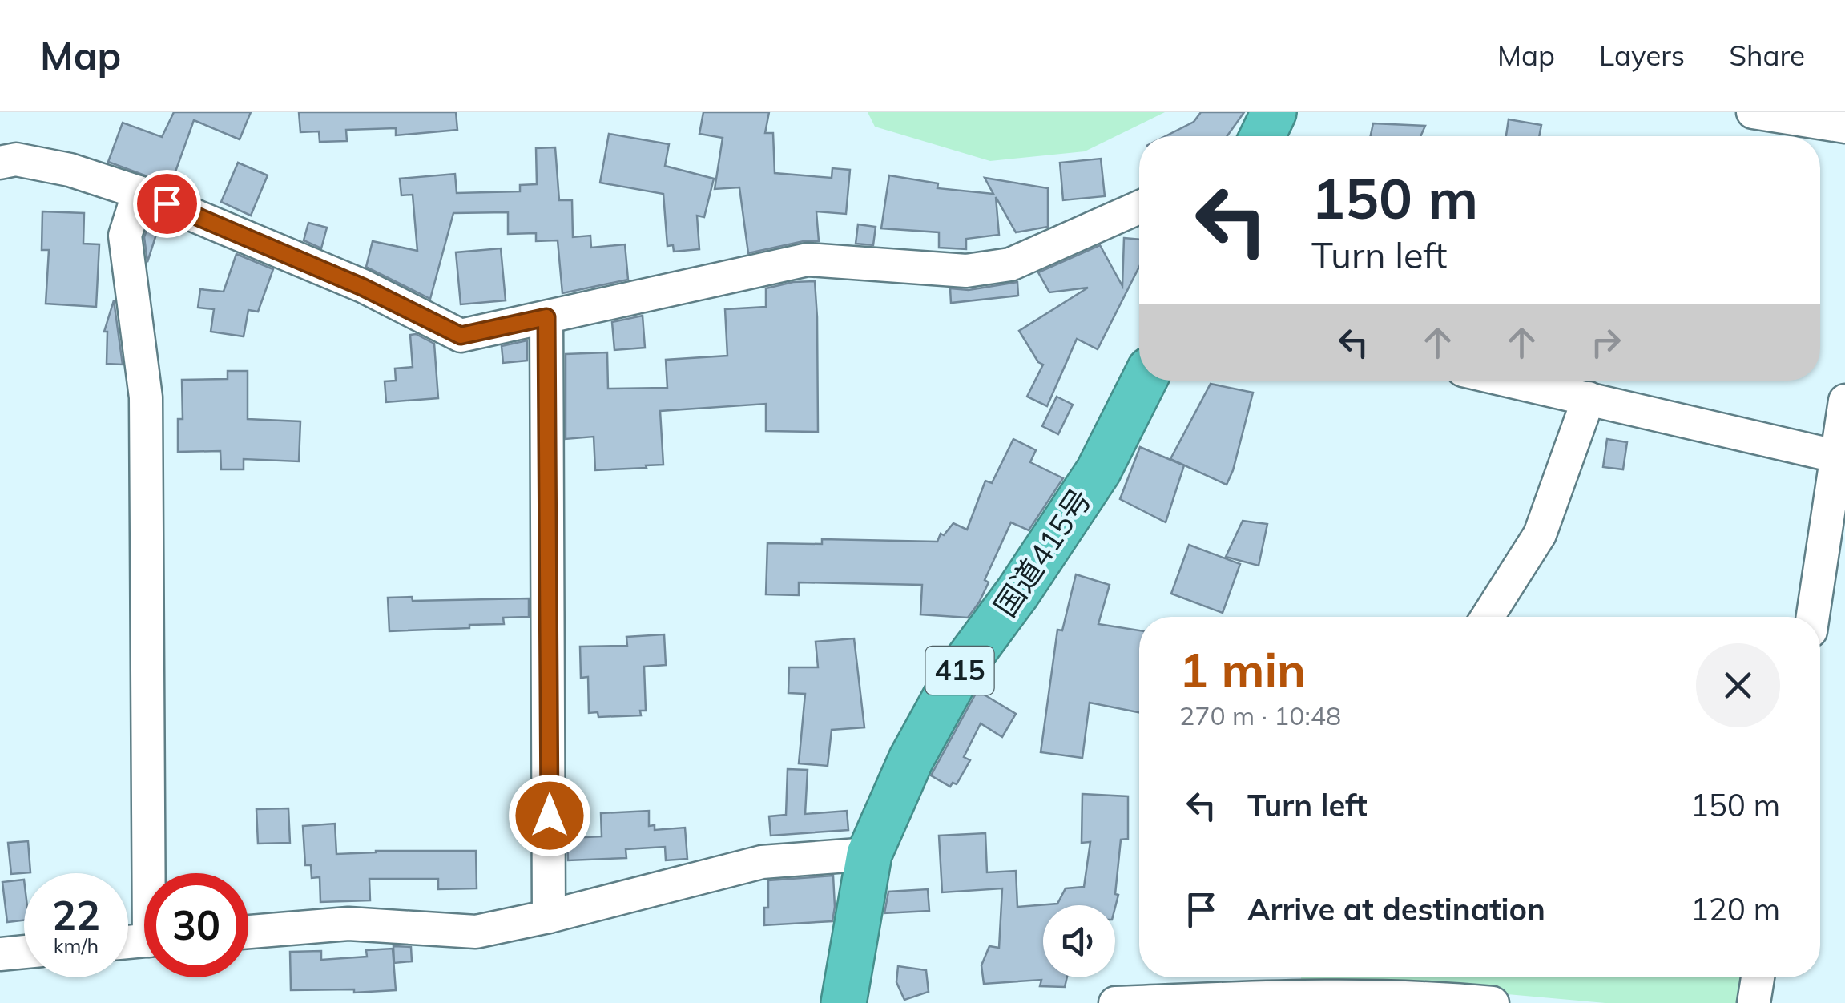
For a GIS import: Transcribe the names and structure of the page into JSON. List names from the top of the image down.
{
  "streets": {
    "highway": ["国道415号", "415"]
  },
  "page": {
    "header": "Map",
    "nav": ["Map", "Layers", "Share"],
    "turn": ["150 m", "Turn left"],
    "heading": ["1 min", "270 m · 10:48"],
    "list": [
      {
        "name": "Turn left",
        "value": "150 m"
      },
      {
        "name": "Arrive at destination",
        "value": "120 m"
      }
    ],
    "speed": "22 km/h",
    "limit": "30"
  }
}
